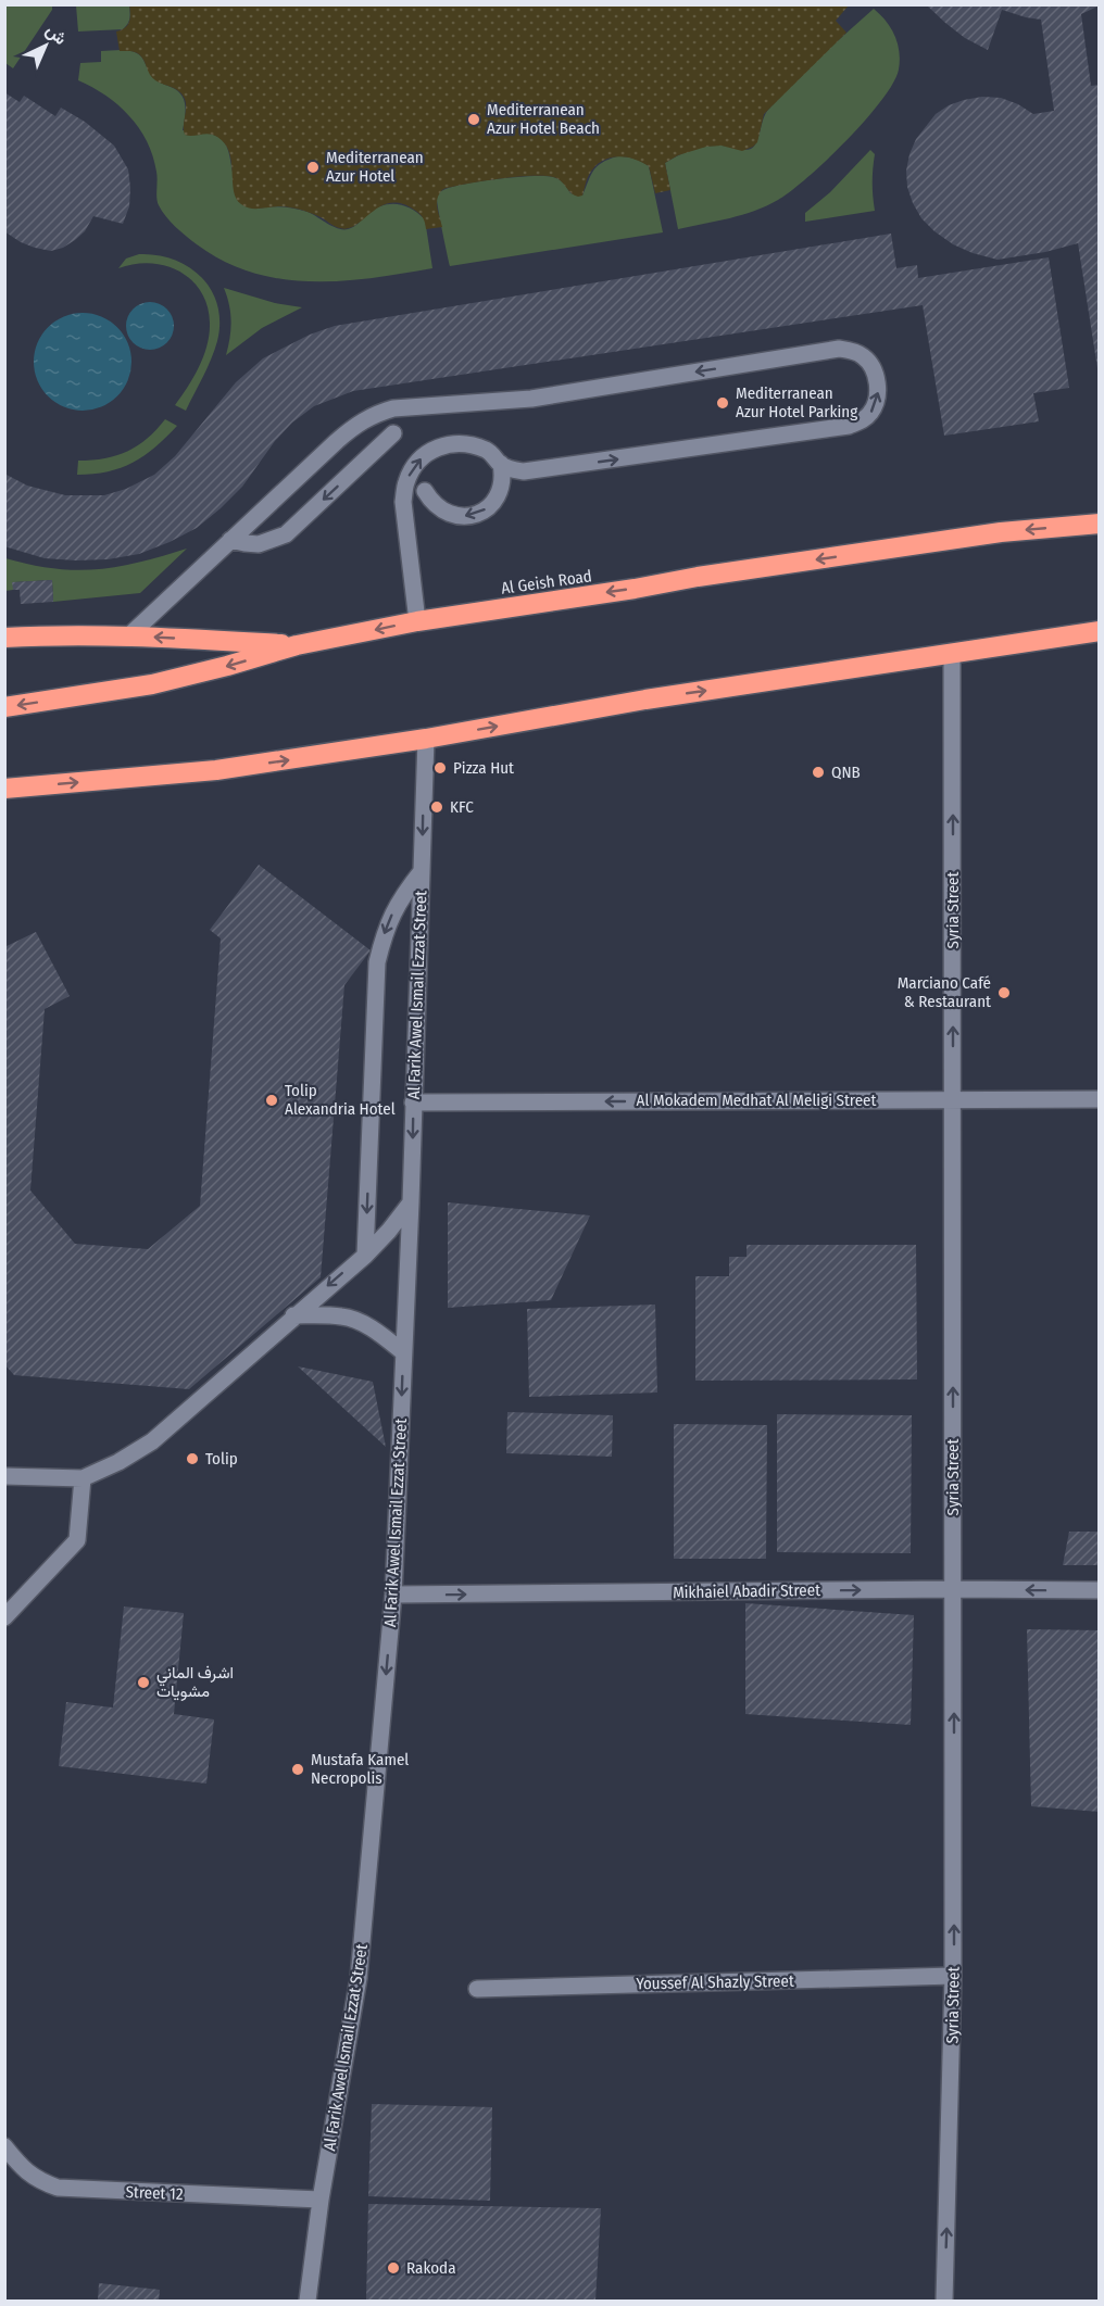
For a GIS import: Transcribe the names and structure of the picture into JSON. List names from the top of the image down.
{
  "streets": {
    "highway": ["Al Geish Road"],
    "street": [
      "Syria Street",
      "Al Farik Awel Ismail Ezzat Street",
      "Al Mokadem Medhat Al Meligi Street",
      "Mikhaiel Abadir Street",
      "Youssef Al Shazly Street",
      "Street 12"
    ]
  },
  "crossings": [
    ["Syria Street", "Al Mokadem Medhat Al Meligi Street"],
    ["Syria Street", "Mikhaiel Abadir Street"],
    ["Syria Street", "Youssef Al Shazly Street"],
    ["Al Farik Awel Ismail Ezzat Street", "Al Mokadem Medhat Al Meligi Street"],
    ["Al Farik Awel Ismail Ezzat Street", "Mikhaiel Abadir Street"],
    ["Al Farik Awel Ismail Ezzat Street", "Street 12"]
  ],
  "one_way": ["Syria Street", "Al Farik Awel Ismail Ezzat Street", "Al Mokadem Medhat Al Meligi Street"],
  "places": [
    "Mediterranean Azur Hotel Beach",
    "Mediterranean Azur Hotel",
    "Mediterranean Azur Hotel Parking",
    "Pizza Hut",
    "QNB",
    "KFC",
    "Marciano Café & Restaurant",
    "Tolip Alexandria Hotel",
    "Tolip",
    "اشرف الماني مشويات",
    "Mustafa Kamel Necropolis",
    "Rakoda"
  ],
  "north": "top right"
}
